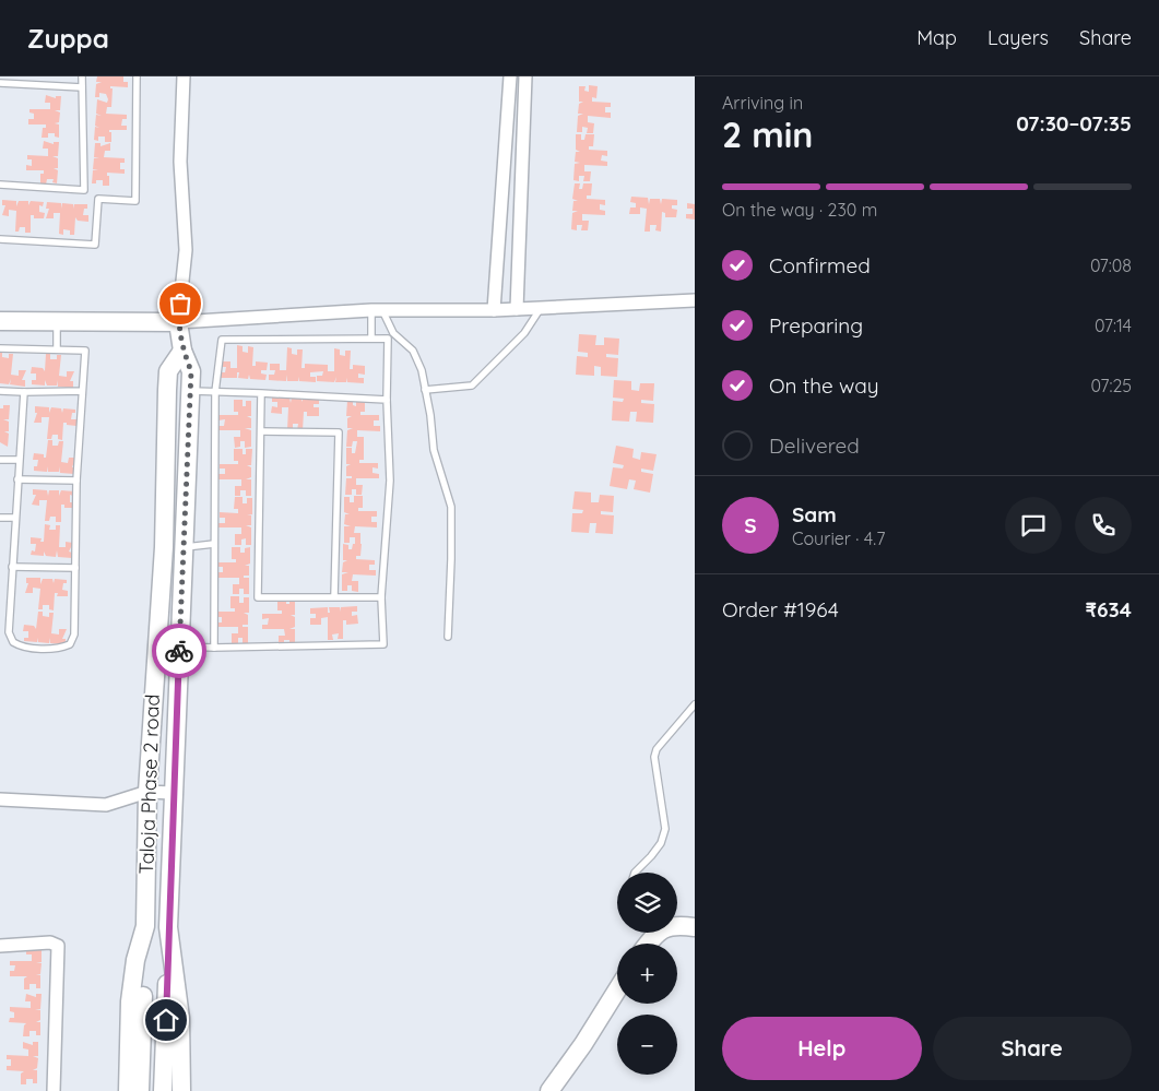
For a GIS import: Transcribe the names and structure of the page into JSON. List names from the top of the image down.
{
  "streets": {
    "street": ["Taloja Phase 2 road"]
  },
  "page": {
    "header": "Zuppa",
    "nav": ["Map", "Layers", "Share"],
    "heading": ["2 min", "Arriving in", "07:30–07:35"],
    "panel": [
      "Sam",
      "Courier · 4.7",
      "Order #1964",
      "₹634"
    ],
    "bar": "On the way · 230 m",
    "list": [
      ["Confirmed", "07:08"],
      ["Preparing", "07:14"],
      ["On the way", "07:25"],
      "Delivered"
    ],
    "round": "S",
    "map_buttons": ["+", "−"],
    "buttons": ["Help", "Share"]
  }
}
